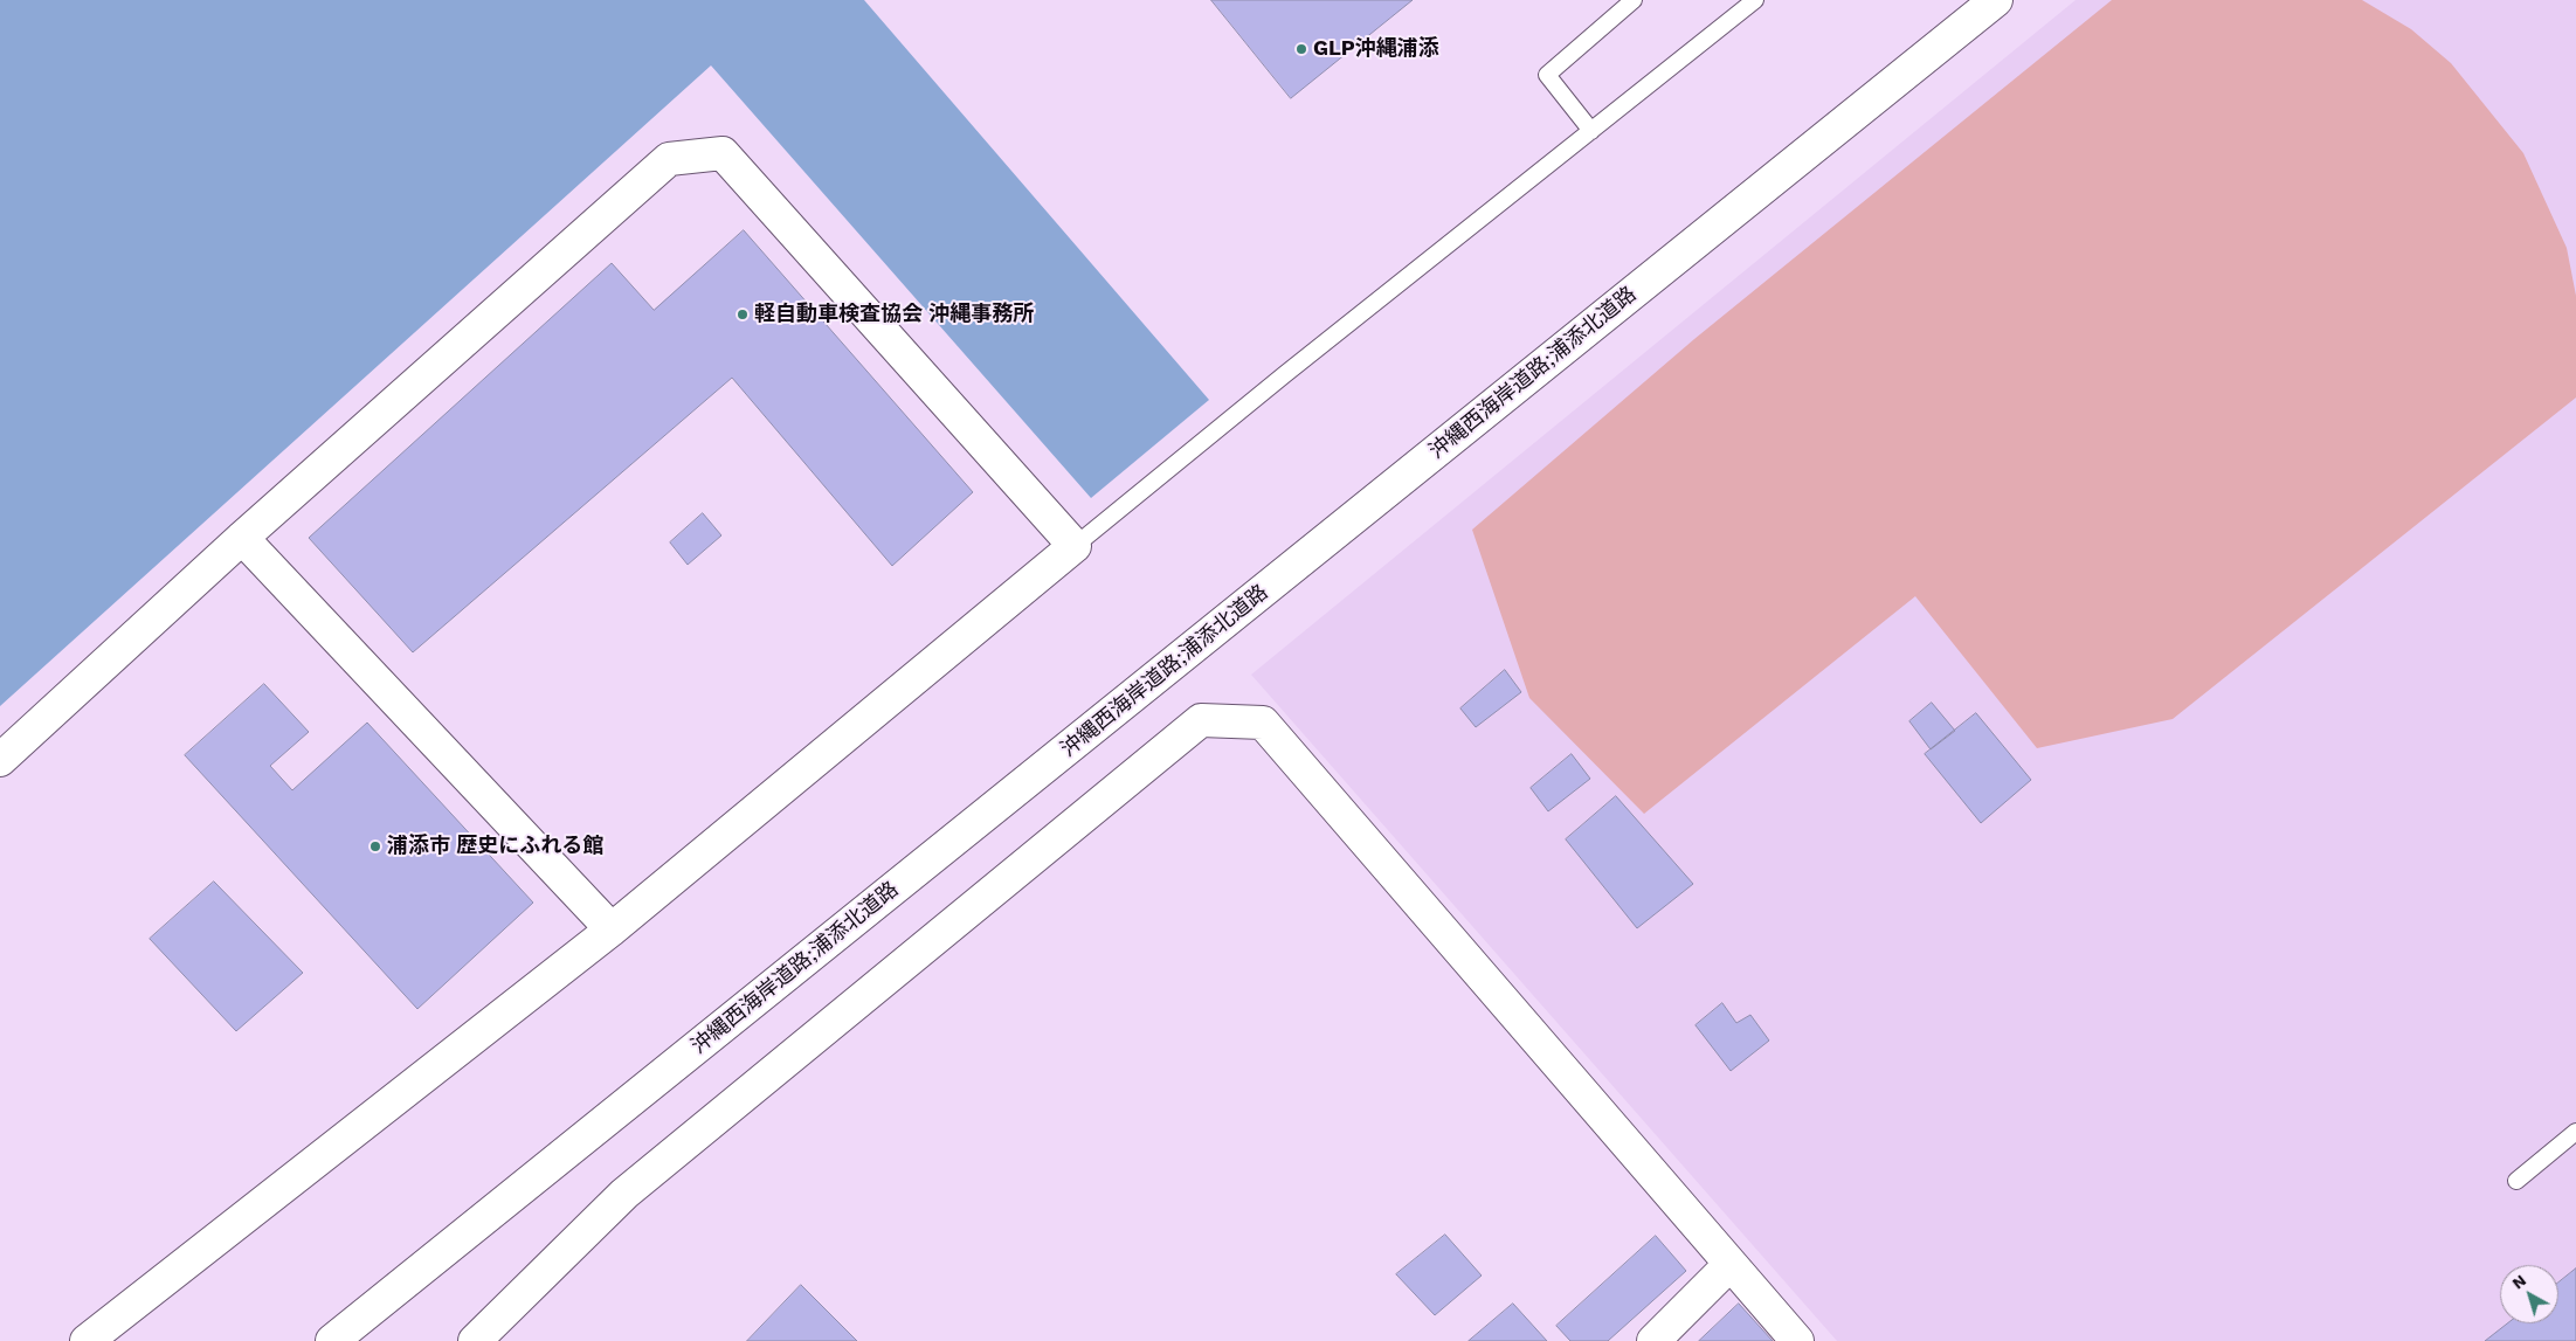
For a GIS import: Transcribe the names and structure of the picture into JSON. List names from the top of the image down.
{
  "streets": {
    "main road": ["沖縄西海岸道路;浦添北道路"]
  },
  "places": ["GLP沖縄浦添", "軽自動車検査協会 沖縄事務所", "浦添市 歴史にふれる館"],
  "north": "top left"
}
